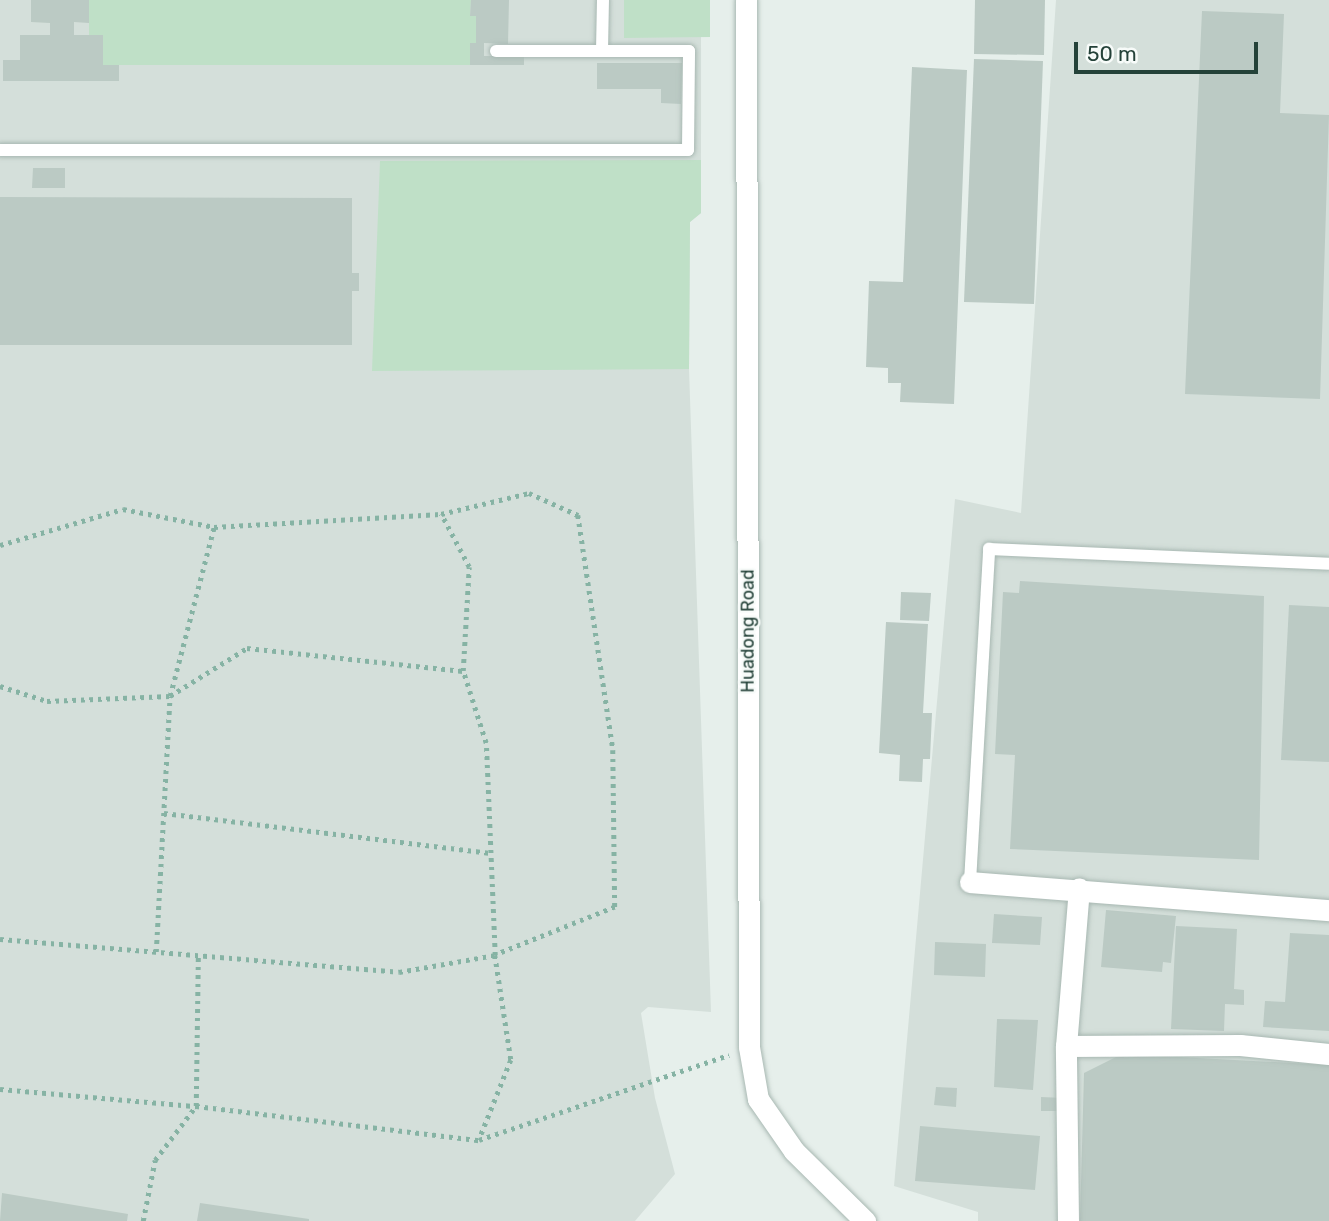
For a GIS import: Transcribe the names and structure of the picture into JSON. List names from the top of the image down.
{
  "streets": {
    "main road": ["Huadong Road"]
  },
  "scale_bar": "50 m"
}
